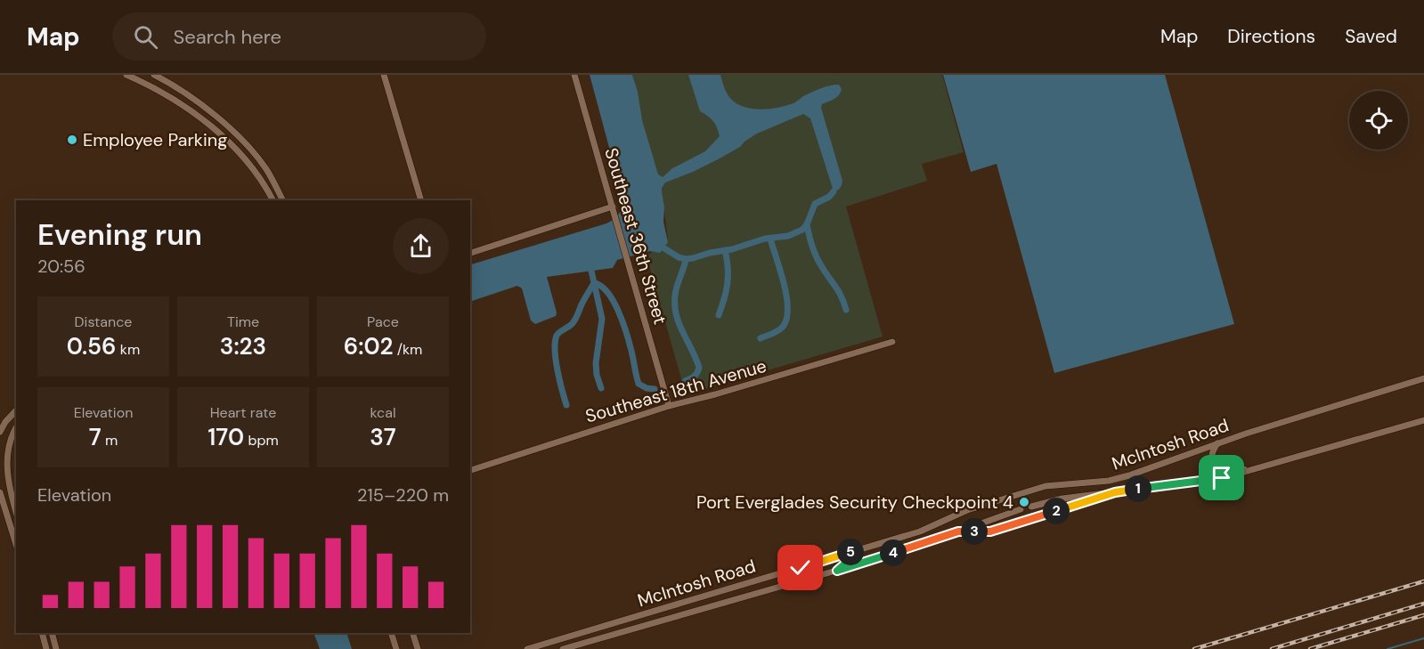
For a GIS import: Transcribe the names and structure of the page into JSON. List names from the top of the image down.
{
  "streets": {
    "street": ["Southeast 36th Street", "Southeast 18th Avenue", "McIntosh Road"]
  },
  "crossings": [
    ["Southeast 36th Street", "Southeast 18th Avenue"]
  ],
  "places": ["Employee Parking", "Port Everglades Security Checkpoint 4"],
  "page": {
    "header": "Map",
    "search": "Search here",
    "nav": ["Map", "Directions", "Saved"],
    "heading": ["Evening run", "20:56"],
    "stats": [
      ["Distance", "0.56 km"],
      ["Time", "3:23"],
      ["Pace", "6:02 /km"],
      ["Elevation", "7 m"],
      ["Heart rate", "170 bpm"],
      ["kcal", "37"]
    ],
    "chart": ["Elevation", "215–220 m"],
    "pins": [
      "1",
      "2",
      "3",
      "5",
      "4"
    ]
  }
}
